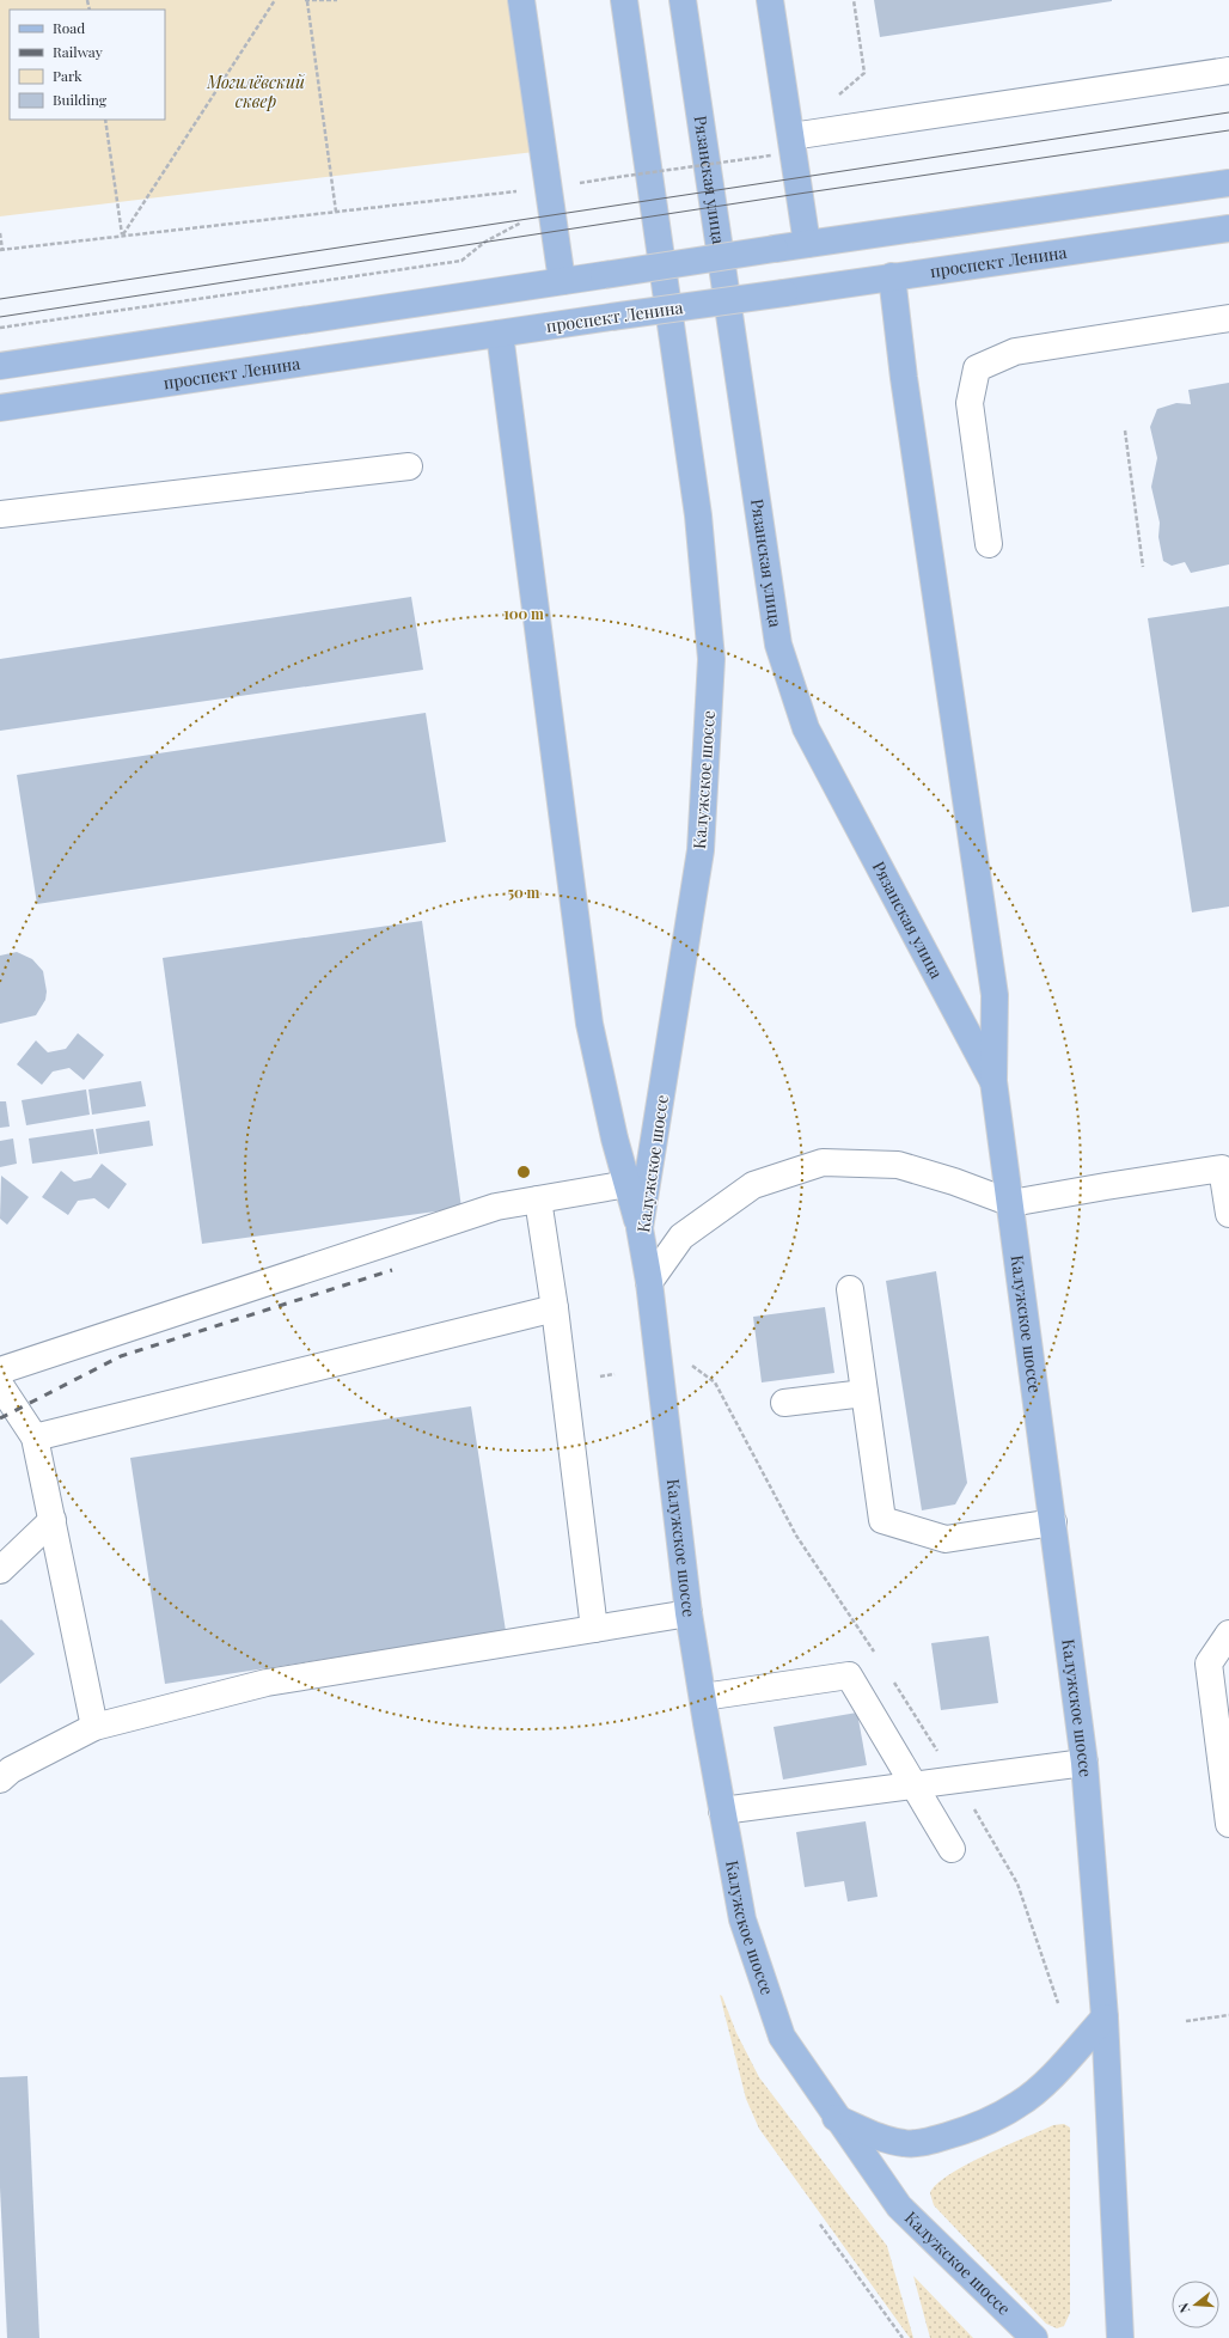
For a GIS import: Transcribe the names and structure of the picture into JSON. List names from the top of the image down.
{
  "streets": {
    "main road": ["Рязанская улица", "проспект Ленина", "Калужское шоссе"]
  },
  "crossings": [
    ["Рязанская улица", "Калужское шоссе"]
  ],
  "parks": ["Могилёвский сквер"],
  "legend": [
    "Road",
    "Railway",
    "Park",
    "Building"
  ],
  "north": "left",
  "rings": ["100 m", "50 m"]
}
